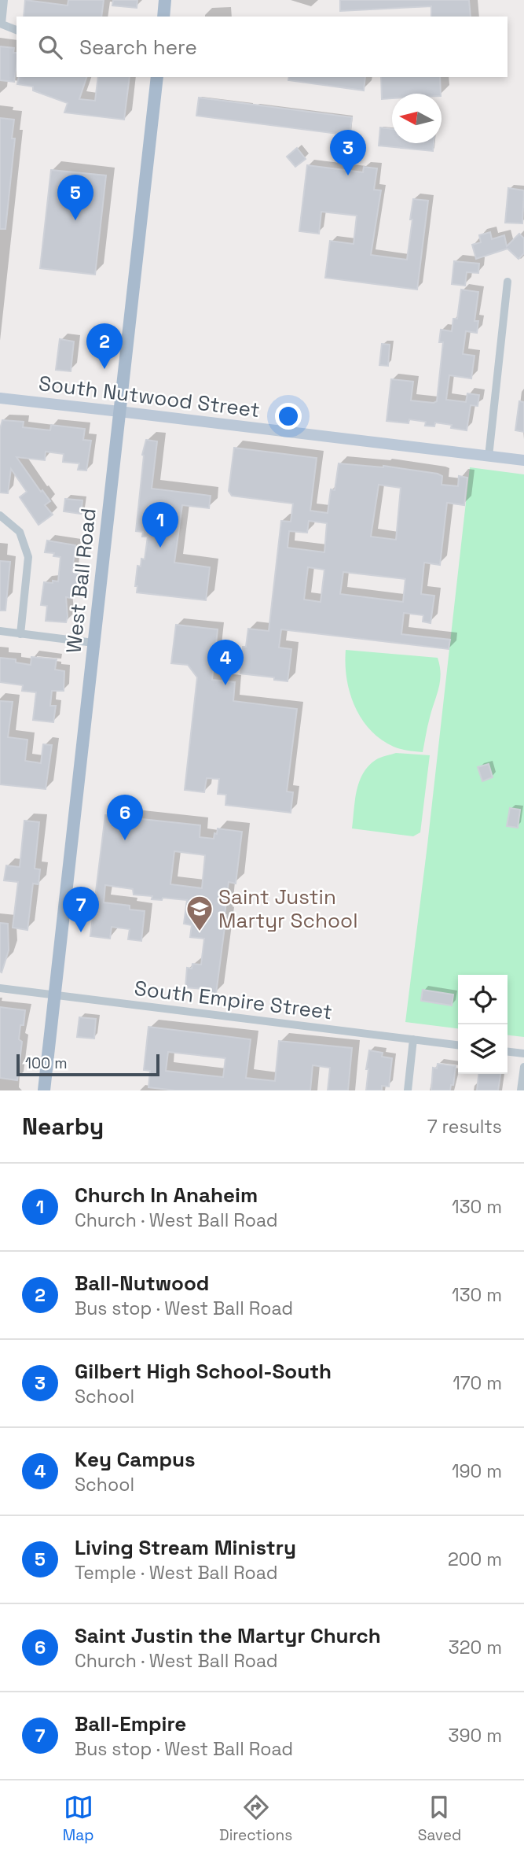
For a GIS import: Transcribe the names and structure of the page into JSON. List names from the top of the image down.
{
  "streets": {
    "main road": ["West Ball Road"],
    "street": ["South Nutwood Street", "South Empire Street"]
  },
  "crossings": [
    ["South Nutwood Street", "West Ball Road"],
    ["West Ball Road", "South Empire Street"]
  ],
  "places": {
    "school or university": ["Saint Justin Martyr School"]
  },
  "scale_bar": "100 m",
  "north": "left",
  "page": {
    "search": "Search here",
    "pins": [
      "3",
      "5",
      "2",
      "1",
      "4",
      "6",
      "7"
    ],
    "scale": "100 m",
    "heading": ["Nearby", "7 results"],
    "list": [
      {
        "mark": "1",
        "name": "Church In Anaheim",
        "note": "Church · West Ball Road",
        "value": "130 m"
      },
      {
        "mark": "2",
        "name": "Ball-Nutwood",
        "note": "Bus stop · West Ball Road",
        "value": "130 m"
      },
      {
        "mark": "3",
        "name": "Gilbert High School-South",
        "note": "School",
        "value": "170 m"
      },
      {
        "mark": "4",
        "name": "Key Campus",
        "note": "School",
        "value": "190 m"
      },
      {
        "mark": "5",
        "name": "Living Stream Ministry",
        "note": "Temple · West Ball Road",
        "value": "200 m"
      },
      {
        "mark": "6",
        "name": "Saint Justin the Martyr Church",
        "note": "Church · West Ball Road",
        "value": "320 m"
      },
      {
        "mark": "7",
        "name": "Ball-Empire",
        "note": "Bus stop · West Ball Road",
        "value": "390 m"
      }
    ],
    "nav": ["Map", "Directions", "Saved"]
  }
}
